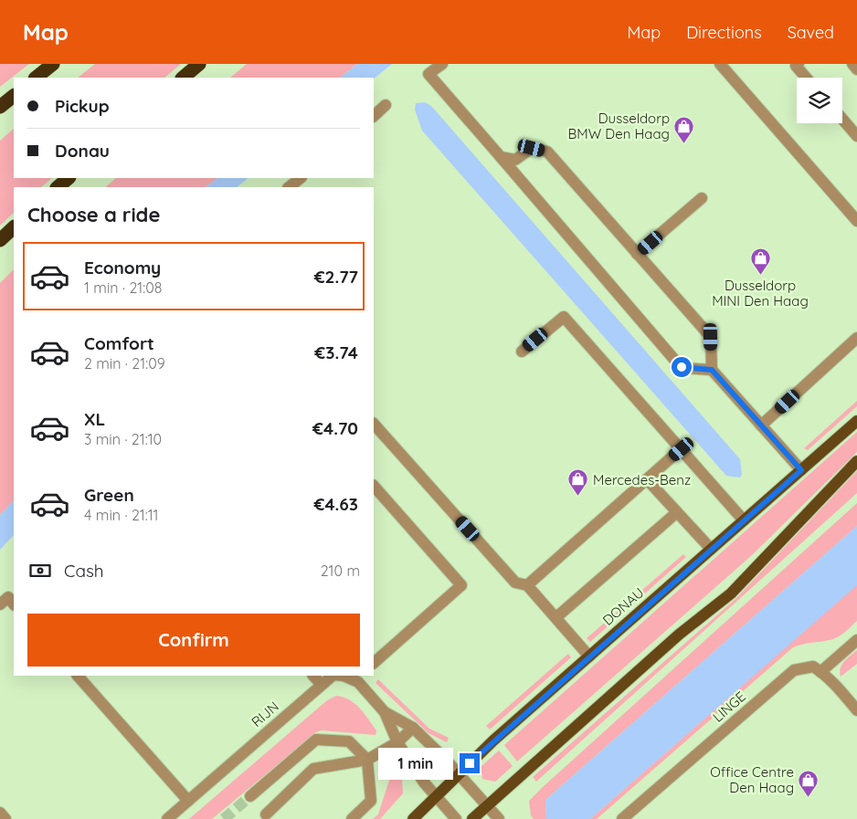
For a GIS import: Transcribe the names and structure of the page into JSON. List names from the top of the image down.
{
  "streets": {
    "main road": ["DONAU"],
    "street": ["LINGE", "RIJN"]
  },
  "crossings": [
    ["DONAU", "RIJN"]
  ],
  "places": {
    "shop": [
      "Dusseldorp BMW Den Haag",
      "Dusseldorp MINI Den Haag",
      "Mercedes-Benz",
      "Office Centre Den Haag"
    ]
  },
  "page": {
    "header": "Map",
    "nav": ["Map", "Directions", "Saved"],
    "banner": ["Pickup", "Donau"],
    "heading": "Choose a ride",
    "list": [
      {
        "name": "Economy",
        "note": "1 min · 21:08",
        "value": "€2.77"
      },
      {
        "name": "Comfort",
        "note": "2 min · 21:09",
        "value": "€3.74"
      },
      {
        "name": "XL",
        "note": "3 min · 21:10",
        "value": "€4.70"
      },
      {
        "name": "Green",
        "note": "4 min · 21:11",
        "value": "€4.63"
      }
    ],
    "pay": ["Cash", "210 m"],
    "buttons": "Confirm",
    "bubble": "1 min"
  }
}
